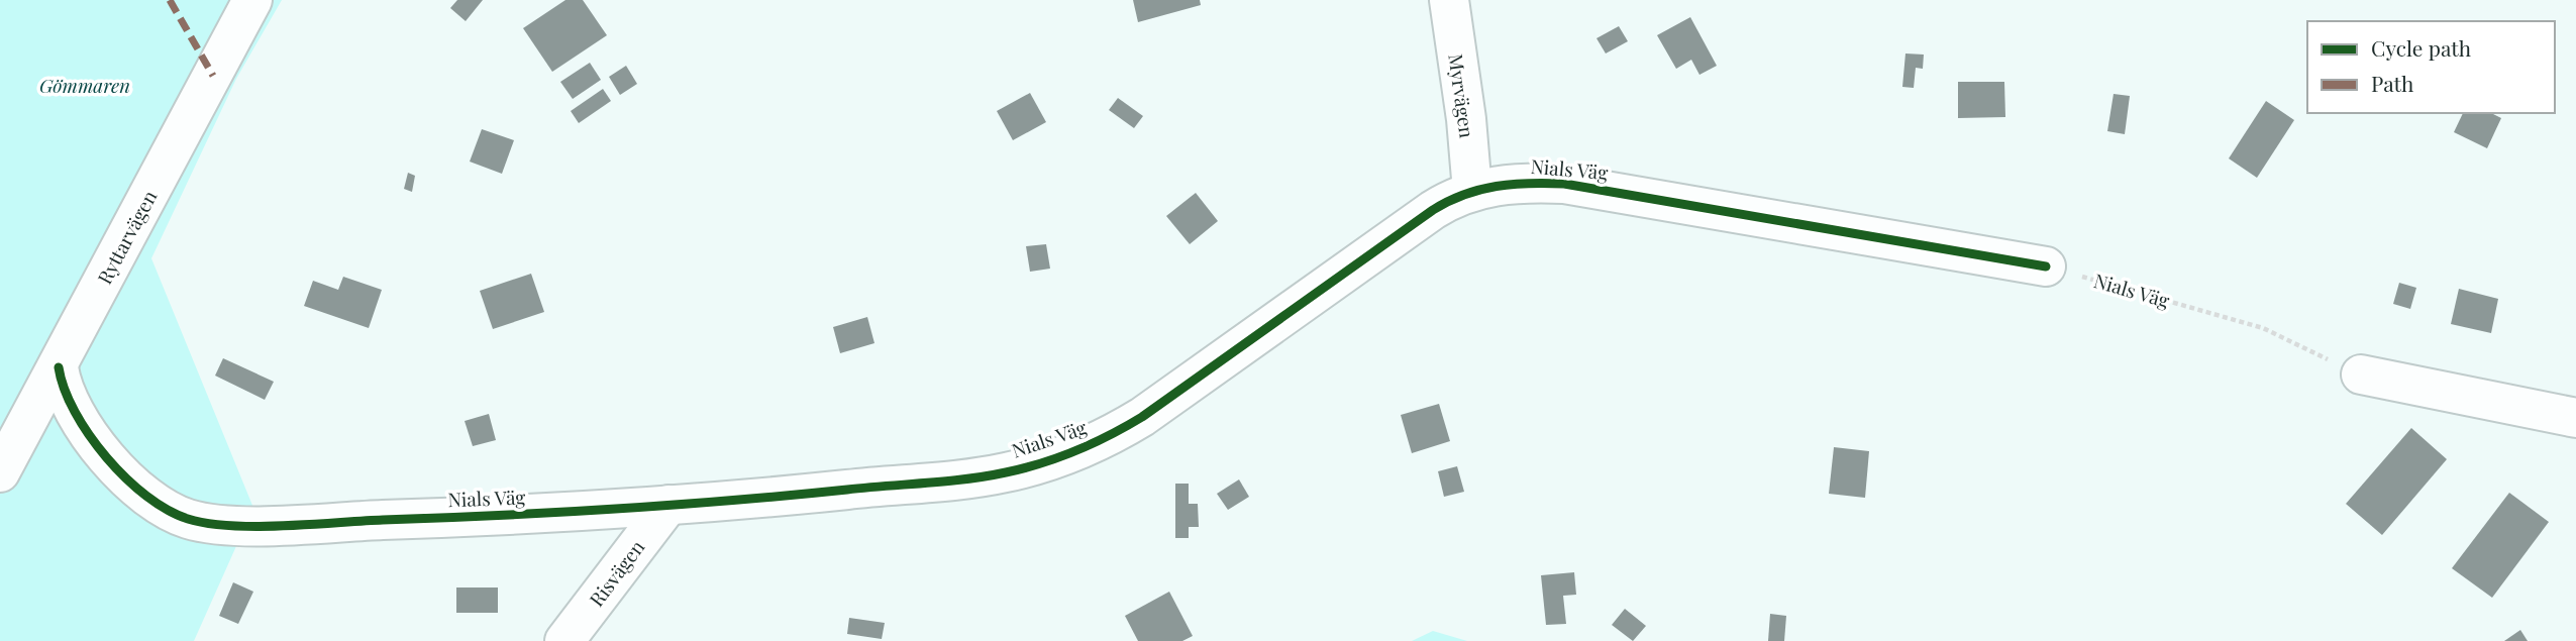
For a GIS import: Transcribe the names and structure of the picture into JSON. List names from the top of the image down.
{
  "streets": {
    "street": [
      "Myrvägen",
      "Nials Väg",
      "Ryttarvägen",
      "Risvägen"
    ]
  },
  "crossings": [
    ["Myrvägen", "Nials Väg"],
    ["Nials Väg", "Ryttarvägen"],
    ["Nials Väg", "Risvägen"]
  ],
  "parks": ["Gömmaren"],
  "legend": ["Cycle path", "Path"]
}
